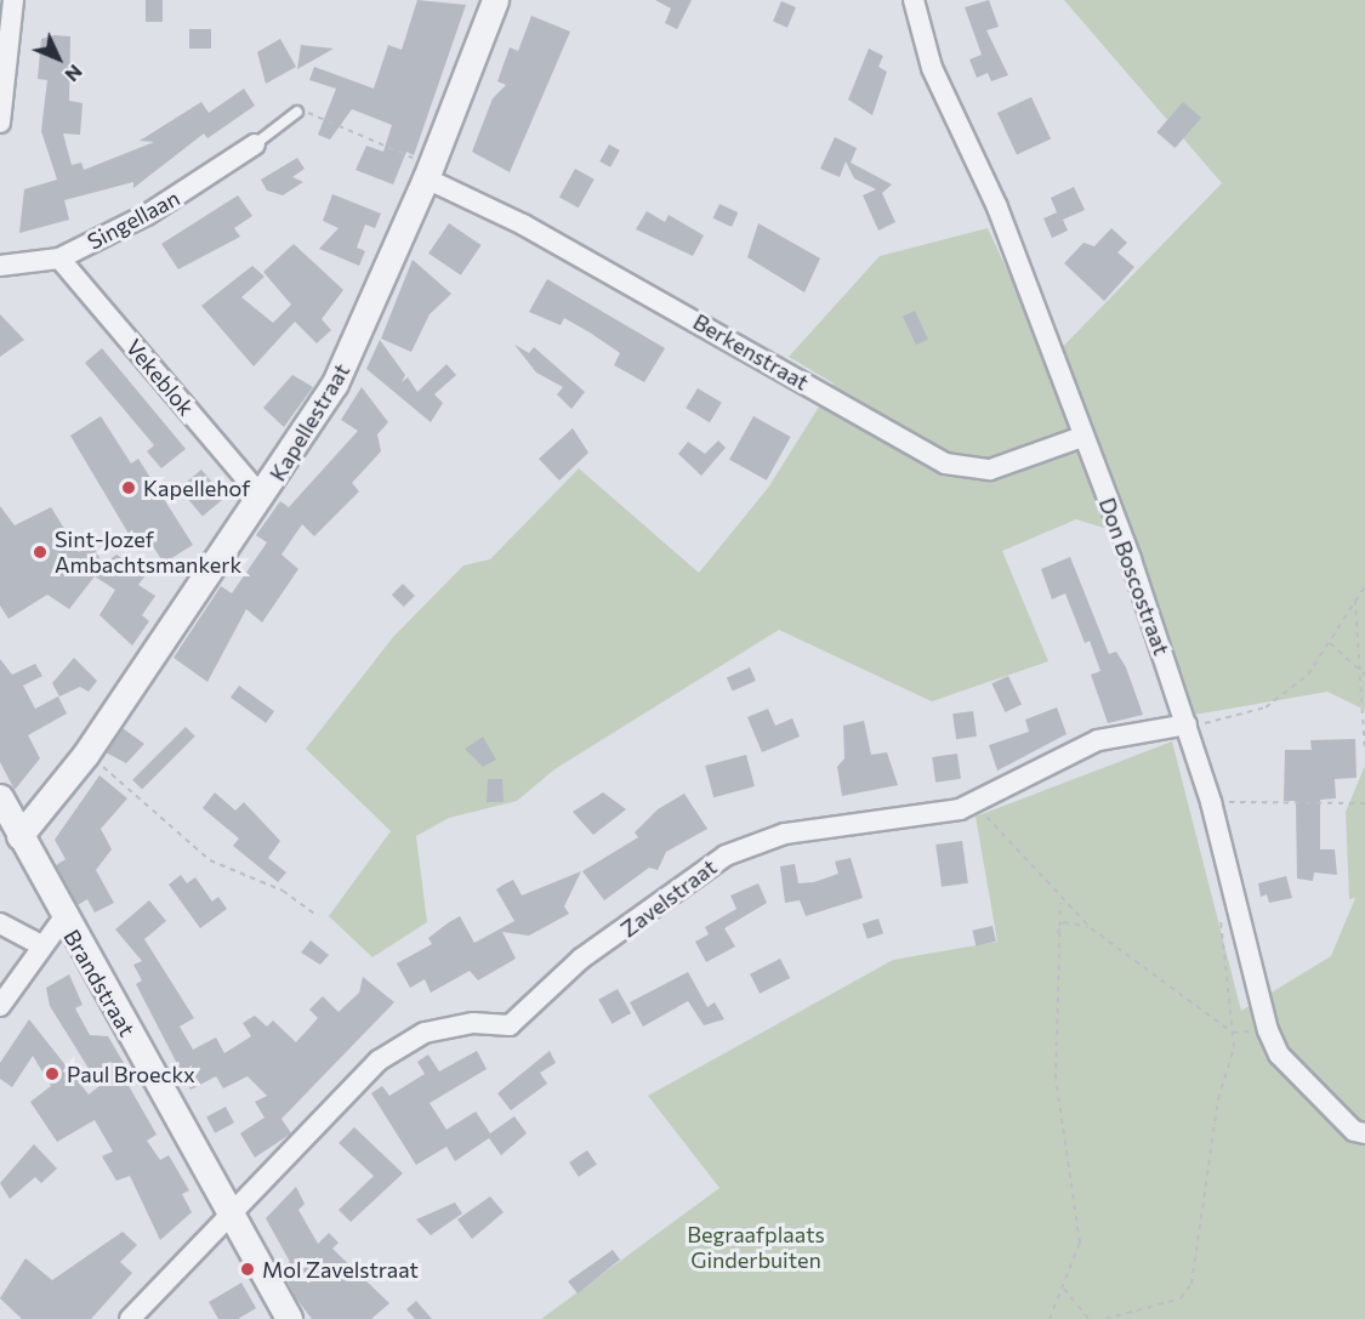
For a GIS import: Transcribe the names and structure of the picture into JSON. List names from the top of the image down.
{
  "streets": {
    "street": [
      "Singellaan",
      "Berkenstraat",
      "Vekeblok",
      "Kapellestraat",
      "Don Boscostraat",
      "Zavelstraat",
      "Brandstraat"
    ]
  },
  "crossings": [
    ["Singellaan", "Vekeblok"],
    ["Berkenstraat", "Kapellestraat"],
    ["Berkenstraat", "Don Boscostraat"],
    ["Vekeblok", "Kapellestraat"],
    ["Kapellestraat", "Brandstraat"],
    ["Don Boscostraat", "Zavelstraat"],
    ["Zavelstraat", "Brandstraat"]
  ],
  "parks": ["Begraafplaats Ginderbuiten"],
  "places": [
    "Kapellehof",
    "Sint-Jozef Ambachtsmankerk",
    "Paul Broeckx",
    "Mol Zavelstraat"
  ],
  "north": "bottom right"
}
